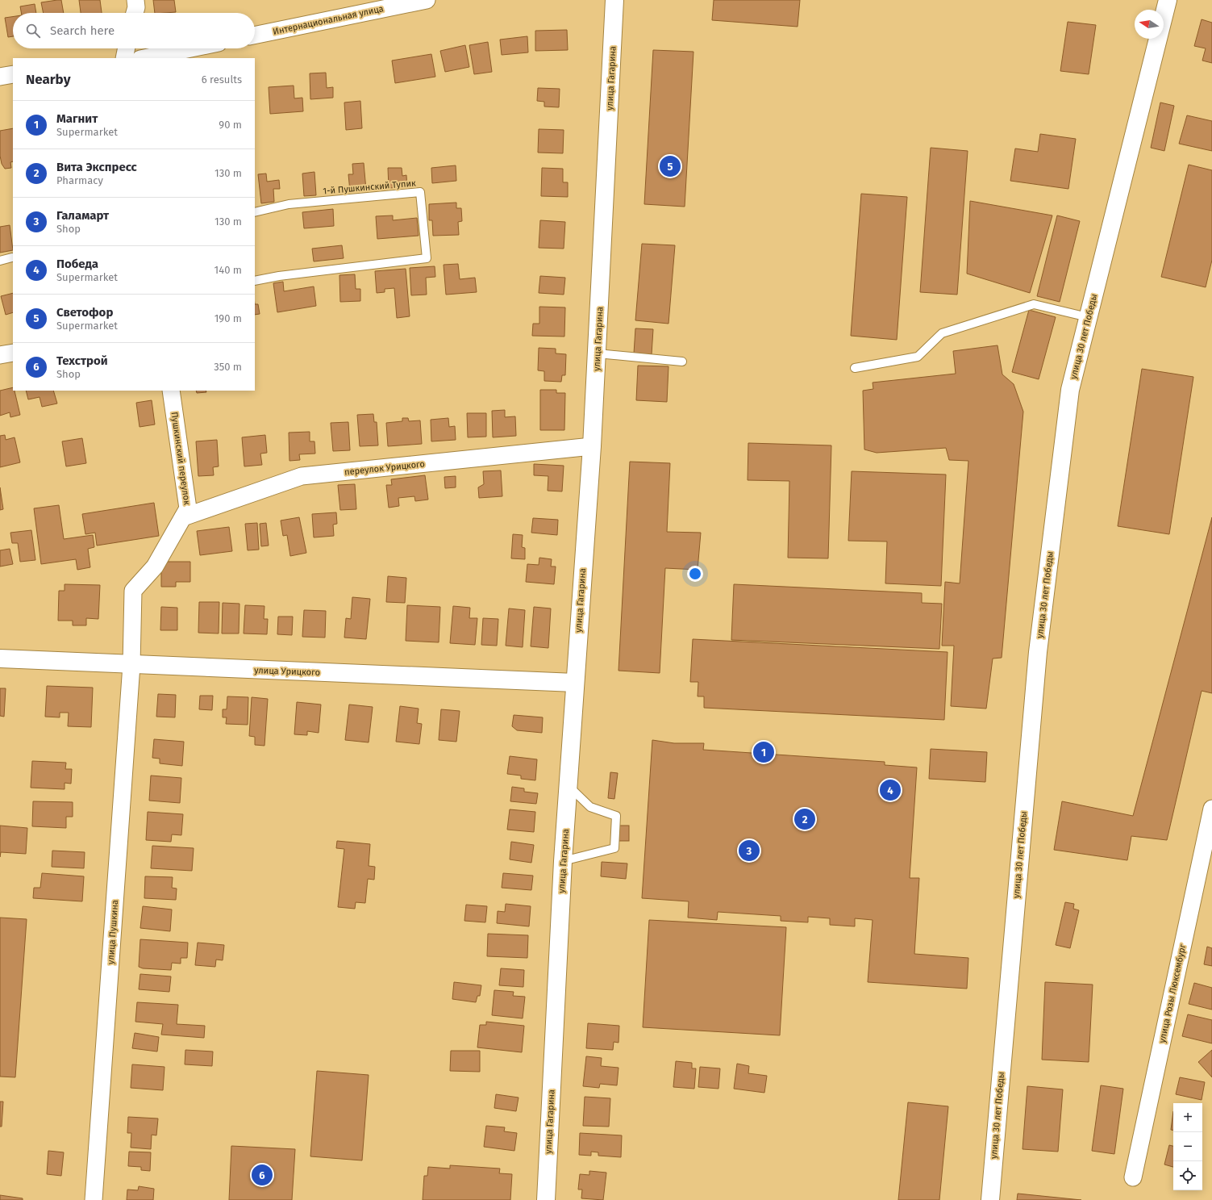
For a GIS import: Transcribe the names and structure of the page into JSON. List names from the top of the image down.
{
  "streets": {
    "street": [
      "Интернациональная улица",
      "улица Гагарина",
      "улица 30 лет Победы",
      "Пушкинский переулок",
      "переулок Урицкого",
      "улица Урицкого",
      "улица Пушкина",
      "улица Розы Люксембург"
    ],
    "lane": ["1-й Пушкинский Тупик"]
  },
  "crossings": [
    ["улица Гагарина", "переулок Урицкого"],
    ["улица Гагарина", "улица Урицкого"],
    ["Пушкинский переулок", "переулок Урицкого"],
    ["Пушкинский переулок", "улица Урицкого"],
    ["Пушкинский переулок", "улица Пушкина"],
    ["улица Урицкого", "улица Пушкина"]
  ],
  "north": "left",
  "page": {
    "search": "Search here",
    "heading": ["Nearby", "6 results"],
    "list": [
      {
        "mark": "1",
        "name": "Магнит",
        "note": "Supermarket",
        "value": "90 m"
      },
      {
        "mark": "2",
        "name": "Вита Экспресс",
        "note": "Pharmacy",
        "value": "130 m"
      },
      {
        "mark": "3",
        "name": "Галамарт",
        "note": "Shop",
        "value": "130 m"
      },
      {
        "mark": "4",
        "name": "Победа",
        "note": "Supermarket",
        "value": "140 m"
      },
      {
        "mark": "5",
        "name": "Светофор",
        "note": "Supermarket",
        "value": "190 m"
      },
      {
        "mark": "6",
        "name": "Техстрой",
        "note": "Shop",
        "value": "350 m"
      }
    ],
    "pins": [
      "5",
      "1",
      "4",
      "2",
      "3",
      "6"
    ],
    "map_buttons": ["+", "−"]
  }
}
